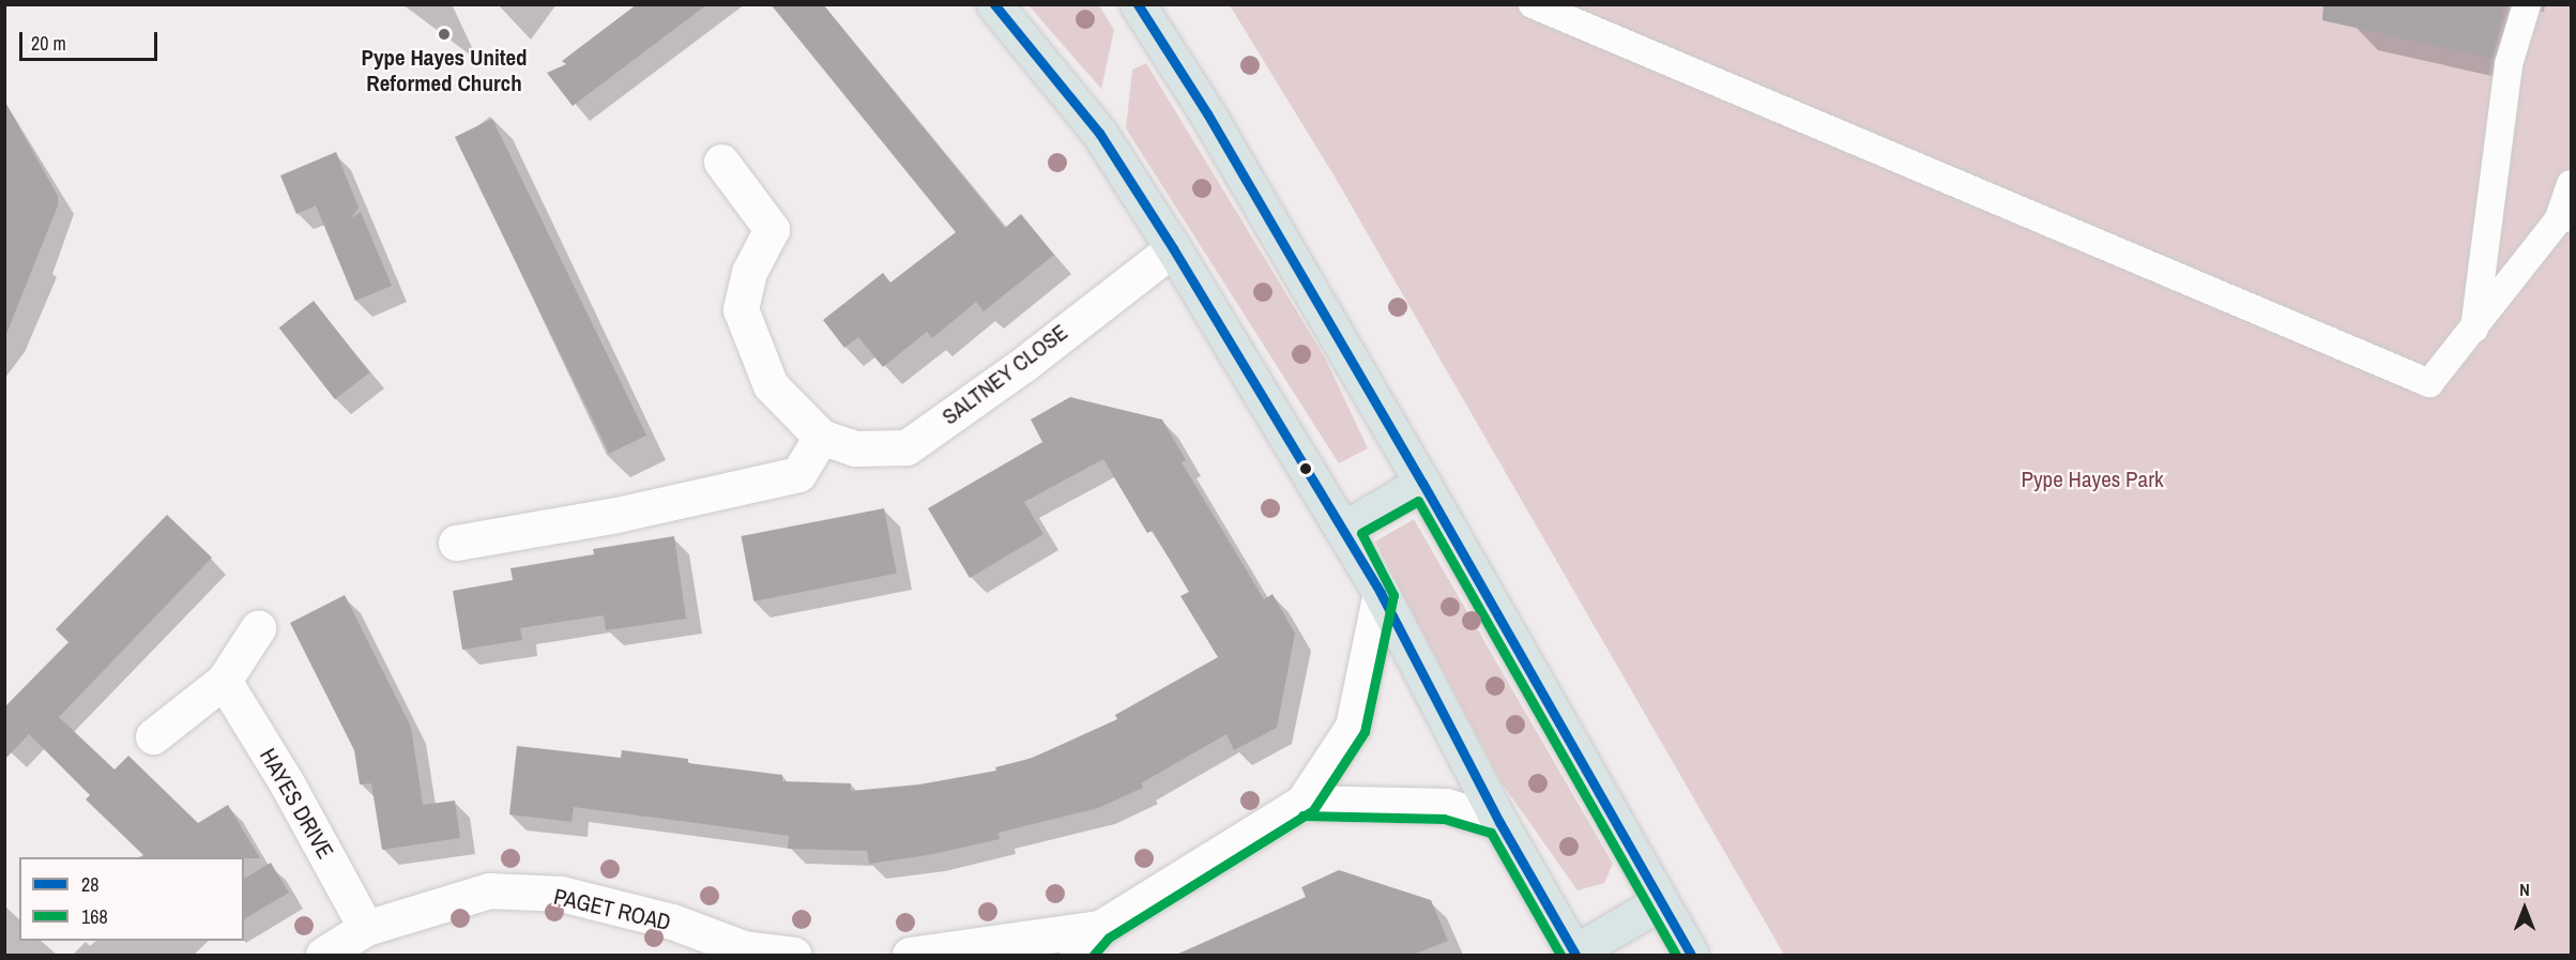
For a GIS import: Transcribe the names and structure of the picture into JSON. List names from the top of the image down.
{
  "streets": {
    "street": ["SALTNEY CLOSE", "HAYES DRIVE", "PAGET ROAD"]
  },
  "crossings": [
    ["HAYES DRIVE", "PAGET ROAD"]
  ],
  "parks": ["Pype Hayes Park"],
  "places": ["Pype Hayes United Reformed Church"],
  "lines": ["transit line 28", "transit line 168"],
  "legend": ["28", "168"],
  "scale_bar": "20 m",
  "north": "top"
}
